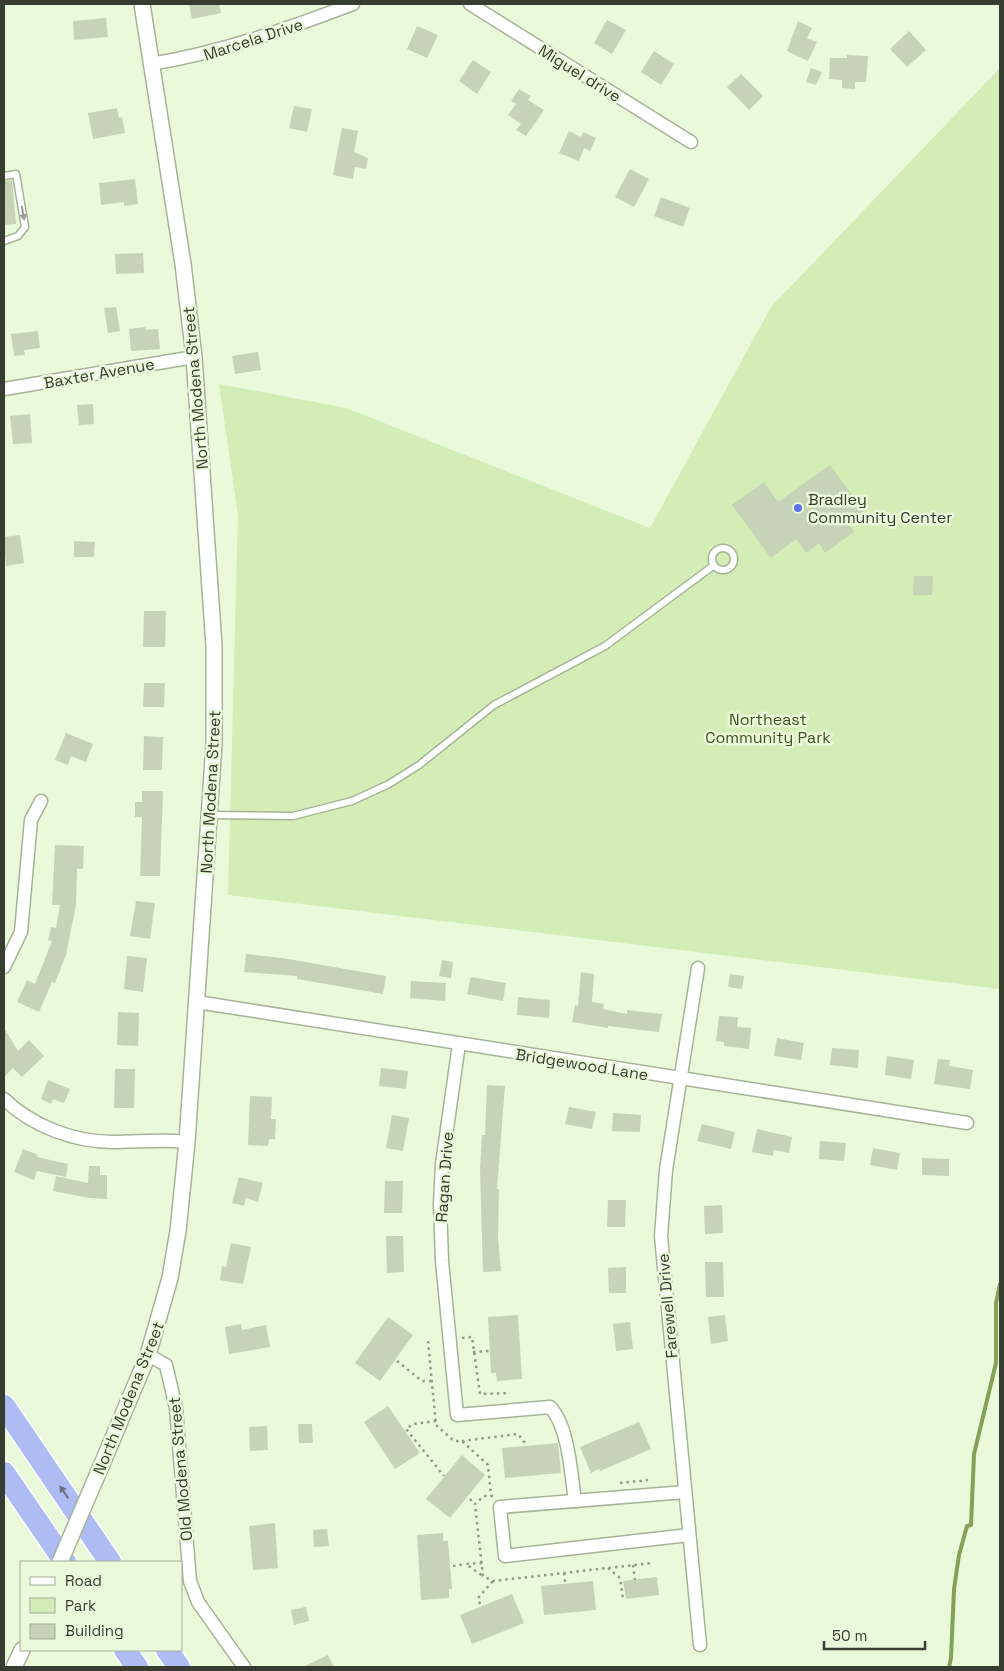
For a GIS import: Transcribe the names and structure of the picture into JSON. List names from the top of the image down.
{
  "streets": {
    "street": [
      "Marcela Drive",
      "Miguel drive",
      "Baxter Avenue",
      "North Modena Street",
      "Bridgewood Lane",
      "Ragan Drive",
      "Farewell Drive",
      "Old Modena Street"
    ]
  },
  "crossings": [
    ["Marcela Drive", "North Modena Street"],
    ["Baxter Avenue", "North Modena Street"],
    ["North Modena Street", "Bridgewood Lane"],
    ["North Modena Street", "Old Modena Street"],
    ["Bridgewood Lane", "Ragan Drive"],
    ["Bridgewood Lane", "Farewell Drive"]
  ],
  "parks": ["Northeast Community Park"],
  "places": ["Bradley Community Center"],
  "legend": ["Road", "Park", "Building"],
  "scale_bar": "50 m"
}
